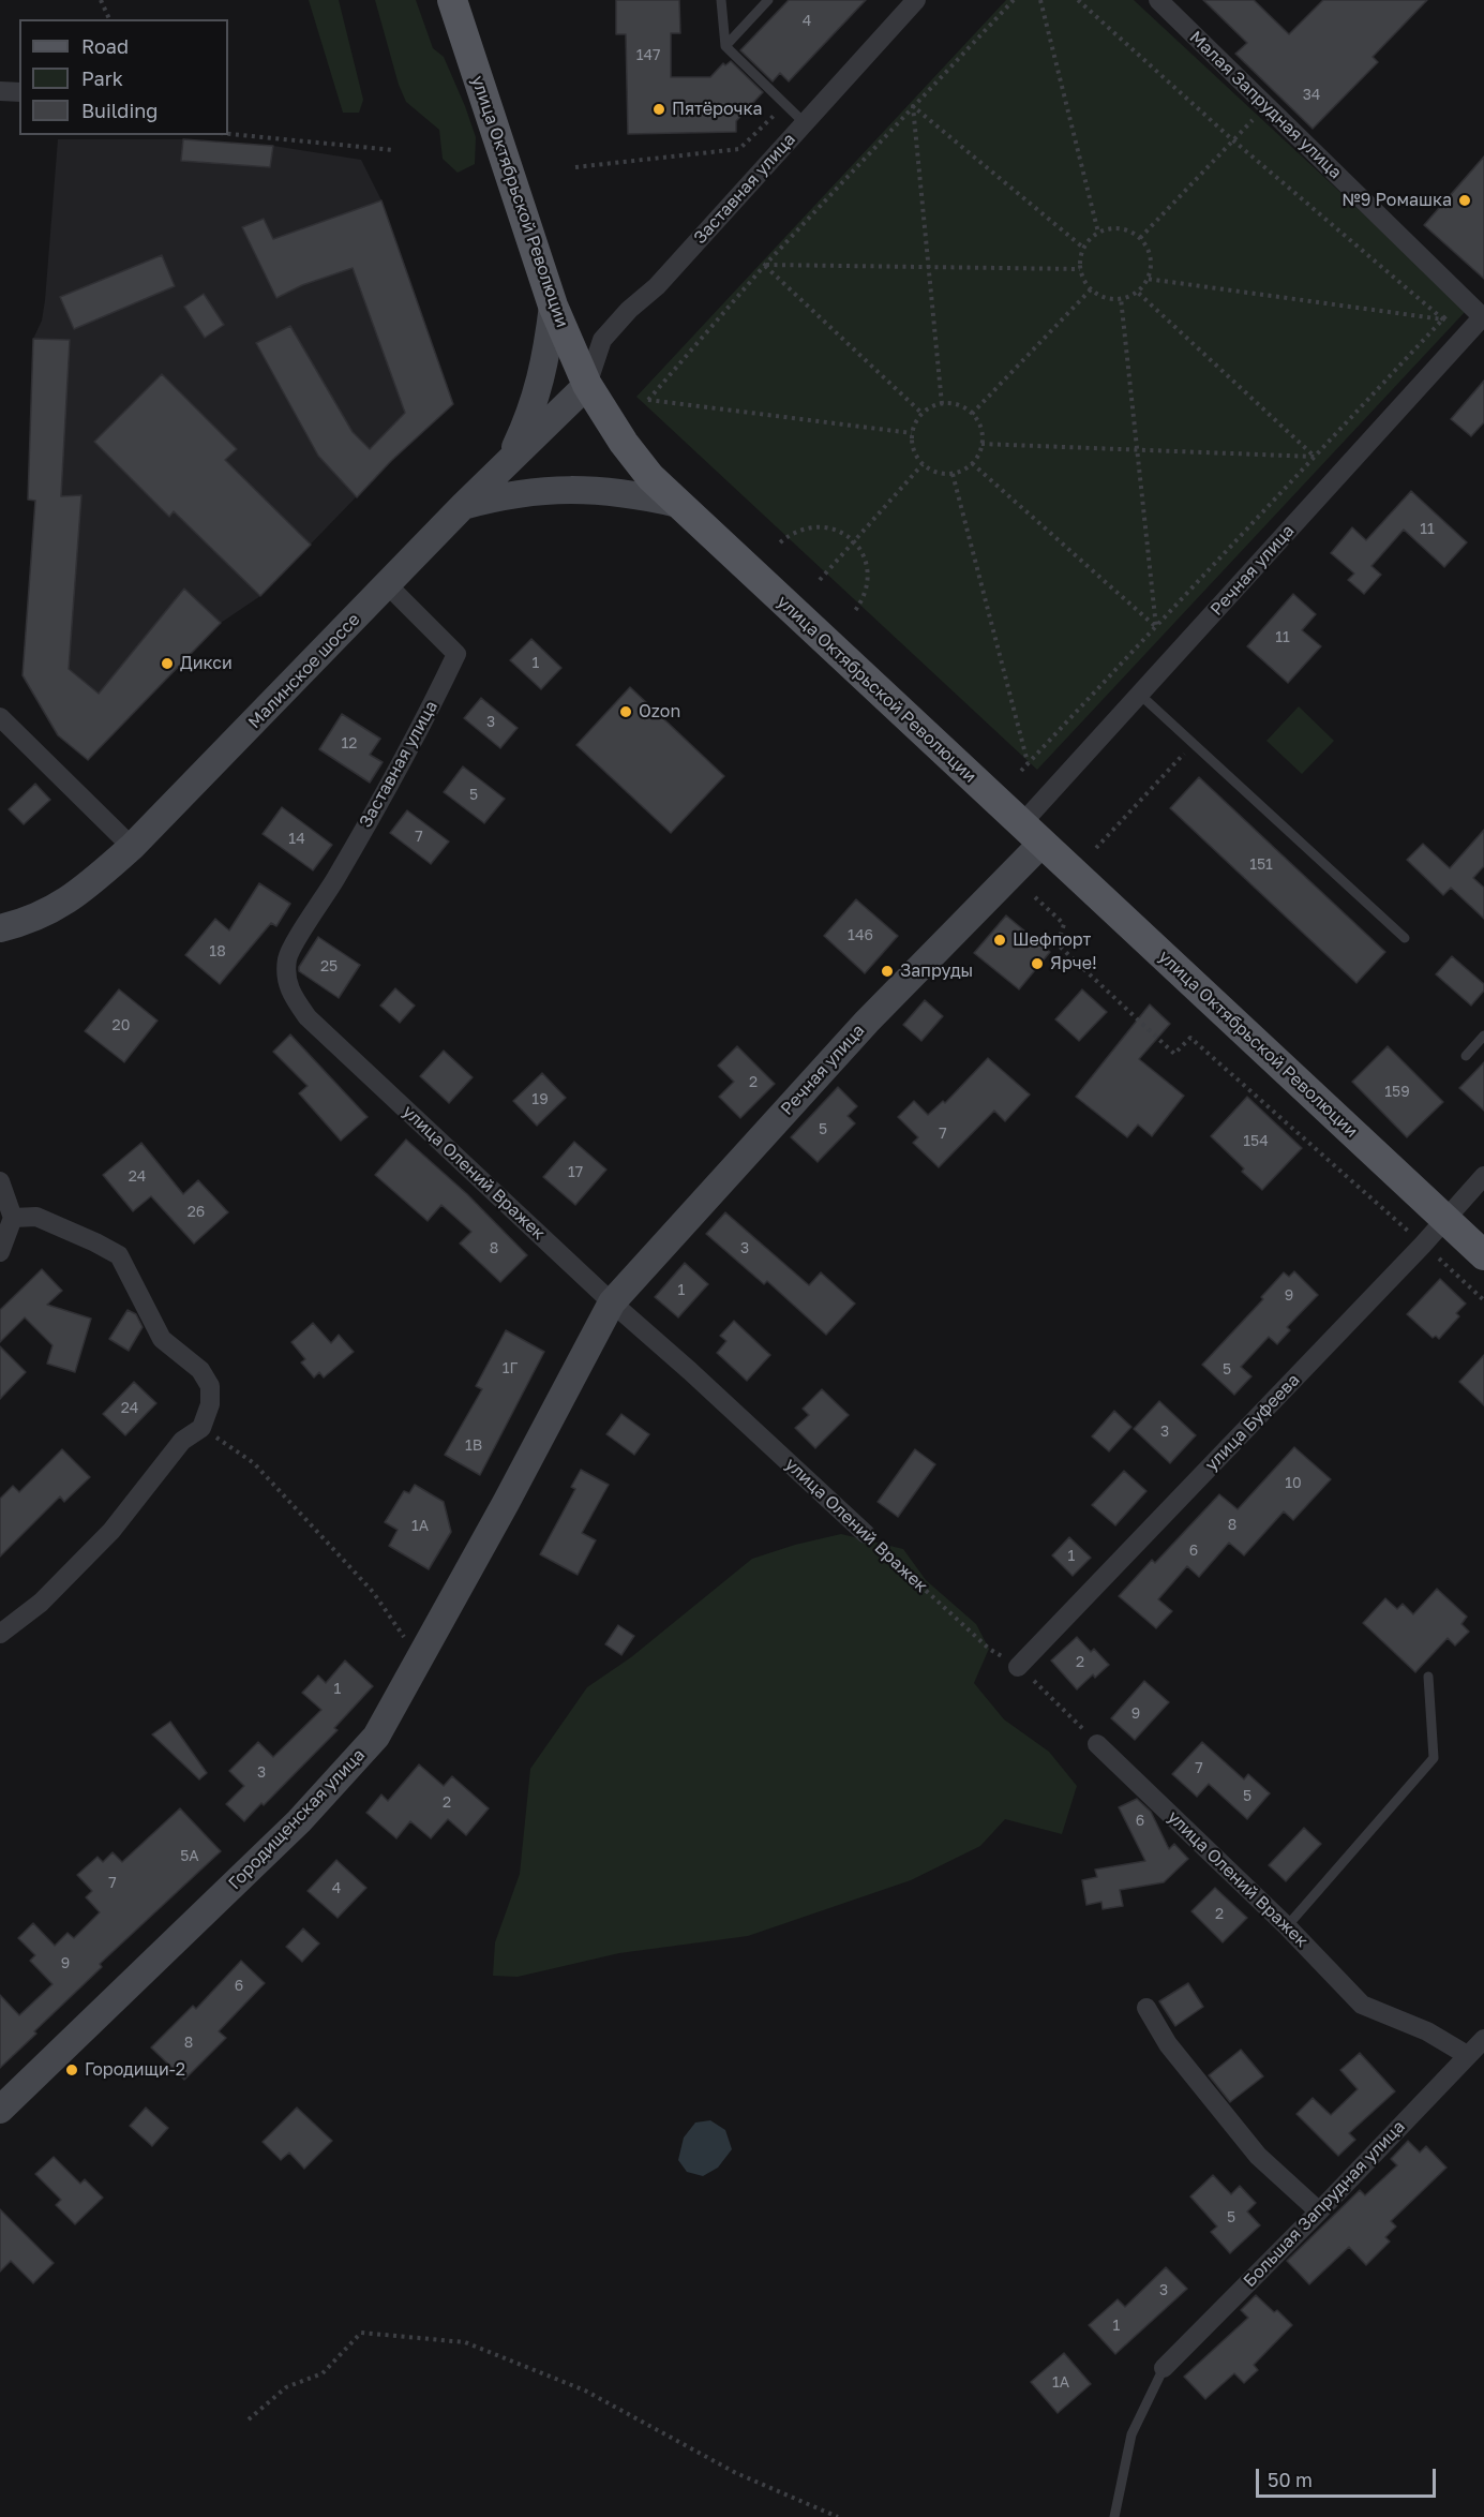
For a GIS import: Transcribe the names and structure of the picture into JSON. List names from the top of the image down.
{
  "streets": {
    "main road": ["улица Октябрьской Революции"],
    "street": [
      "Малая Запрудная улица",
      "Заставная улица",
      "Речная улица",
      "Малинское шоссе",
      "улица Олений Вражек",
      "улица Буфеева",
      "Городищенская улица",
      "Большая Запрудная улица"
    ]
  },
  "crossings": [
    ["Малая Запрудная улица", "Речная улица"],
    ["Заставная улица", "улица Октябрьской Революции"],
    ["Заставная улица", "Малинское шоссе"],
    ["Заставная улица", "улица Олений Вражек"],
    ["улица Октябрьской Революции", "Речная улица"],
    ["улица Октябрьской Революции", "Малинское шоссе"],
    ["улица Октябрьской Революции", "улица Буфеева"],
    ["Речная улица", "улица Олений Вражек"],
    ["Речная улица", "Городищенская улица"],
    ["улица Олений Вражек", "улица Буфеева"],
    ["улица Олений Вражек", "Городищенская улица"],
    ["улица Олений Вражек", "Большая Запрудная улица"]
  ],
  "places": [
    "Пятёрочка",
    "№9 Ромашка",
    "Дикси",
    "Ozon",
    "Шефпорт",
    "Ярче!",
    "Запруды",
    "Городищи-2"
  ],
  "house_numbers": [
    "4",
    "147",
    "34",
    "11",
    "11",
    "1",
    "3",
    "12",
    "5",
    "7",
    "14",
    "151",
    "146",
    "18",
    "25",
    "20",
    "2",
    "159",
    "19",
    "5",
    "7",
    "154",
    "17",
    "24",
    "26",
    "8",
    "3",
    "1",
    "9",
    "1Г",
    "5",
    "24",
    "3",
    "1В",
    "10",
    "8",
    "1А",
    "6",
    "1",
    "2",
    "1",
    "9",
    "7",
    "3",
    "5",
    "2",
    "6",
    "5А",
    "7",
    "4",
    "2",
    "9",
    "6",
    "8",
    "5",
    "3",
    "1",
    "1А"
  ],
  "legend": ["Road", "Park", "Building"],
  "scale_bar": "50 m"
}
